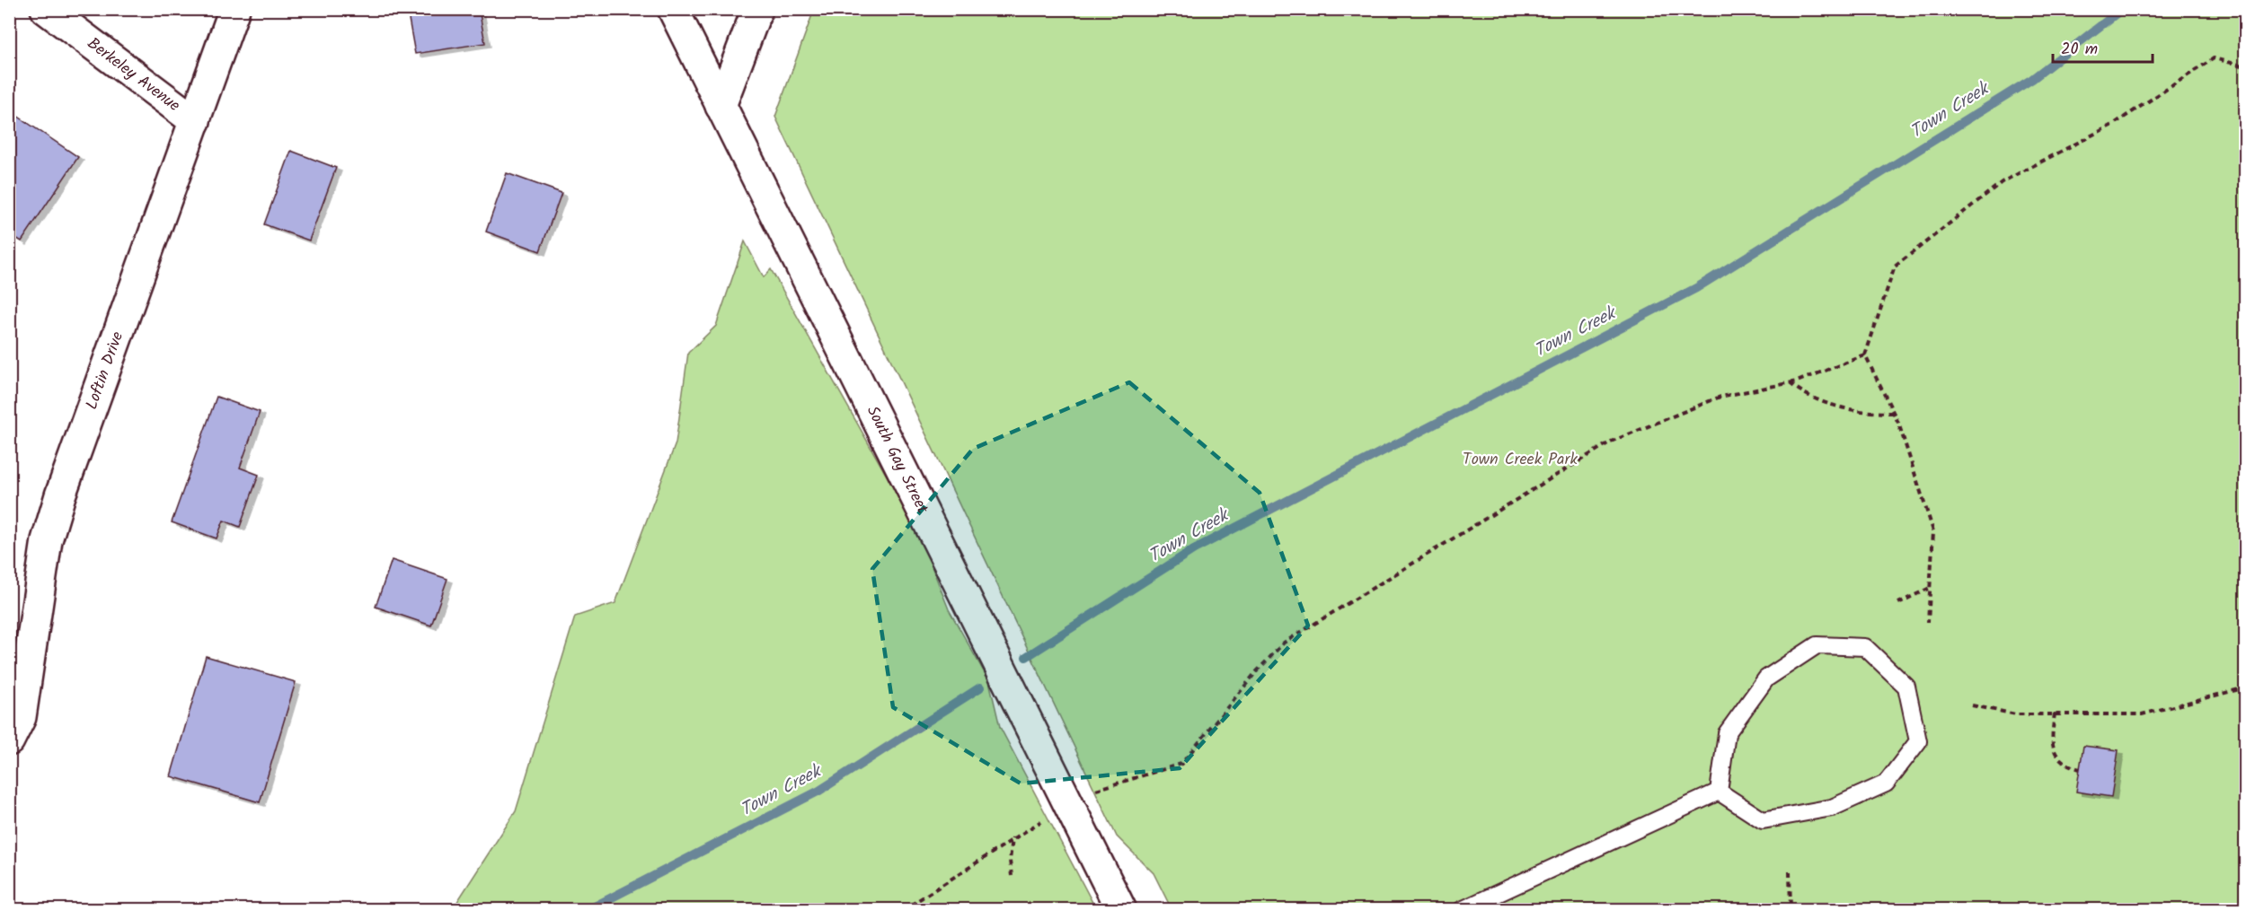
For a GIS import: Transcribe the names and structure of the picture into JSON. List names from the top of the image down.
{
  "streets": {
    "street": ["Berkeley Avenue", "Loftin Drive", "South Gay Street"]
  },
  "crossings": [
    ["Berkeley Avenue", "Loftin Drive"]
  ],
  "water": ["Town Creek"],
  "parks": ["Town Creek Park"],
  "scale_bar": "20 m"
}
